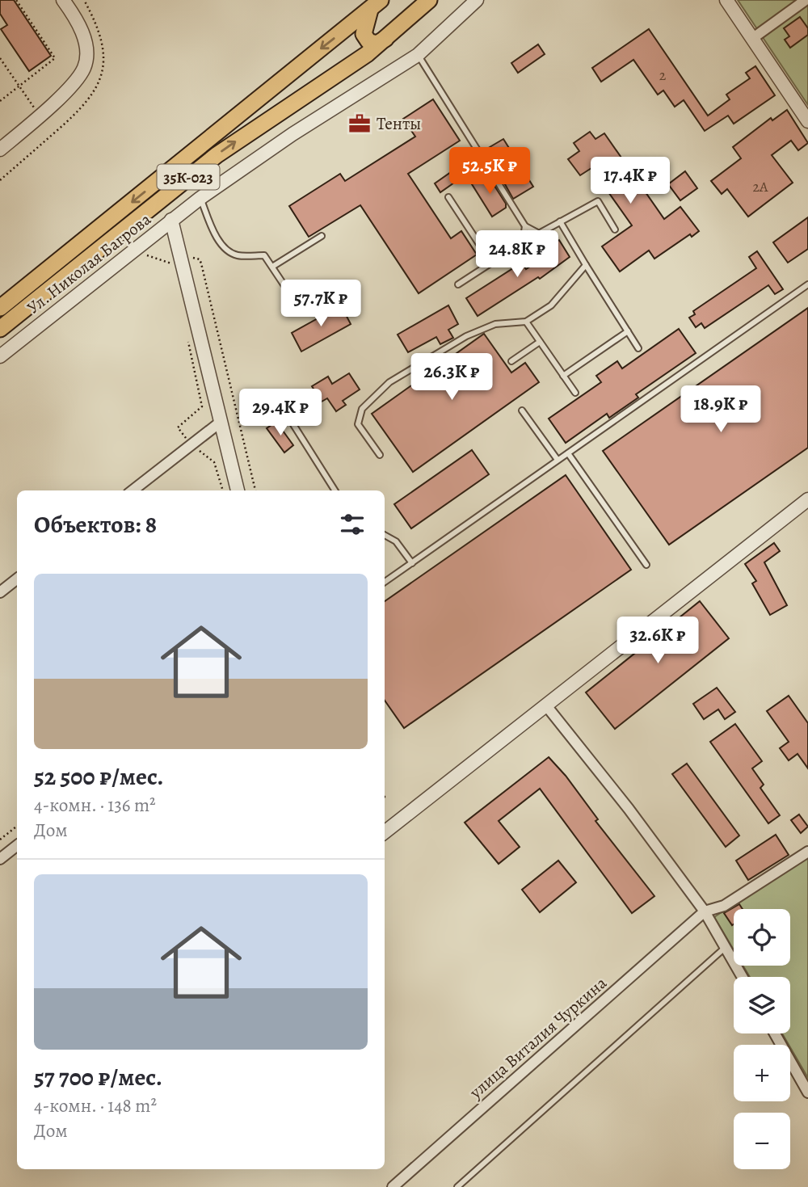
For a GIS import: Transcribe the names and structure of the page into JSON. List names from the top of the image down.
{
  "streets": {
    "main road": ["35К-023"],
    "street": ["Ул. Николая Багрова", "улица Виталия Чуркина"]
  },
  "places": {
    "office": ["Тенты"]
  },
  "house_numbers": ["2", "2А"],
  "page": {
    "price": [
      "52.5K ₽",
      "17.4K ₽",
      "24.8K ₽",
      "57.7K ₽",
      "26.3K ₽",
      "18.9K ₽",
      "29.4K ₽",
      "32.6K ₽"
    ],
    "heading": "Объектов: 8",
    "list": [
      {
        "name": "52 500 ₽/мес.",
        "note": "4-комн. · 136 m² · Дом"
      },
      {
        "name": "57 700 ₽/мес.",
        "note": "4-комн. · 148 m² · Дом"
      }
    ],
    "map_buttons": ["+", "−"]
  }
}
